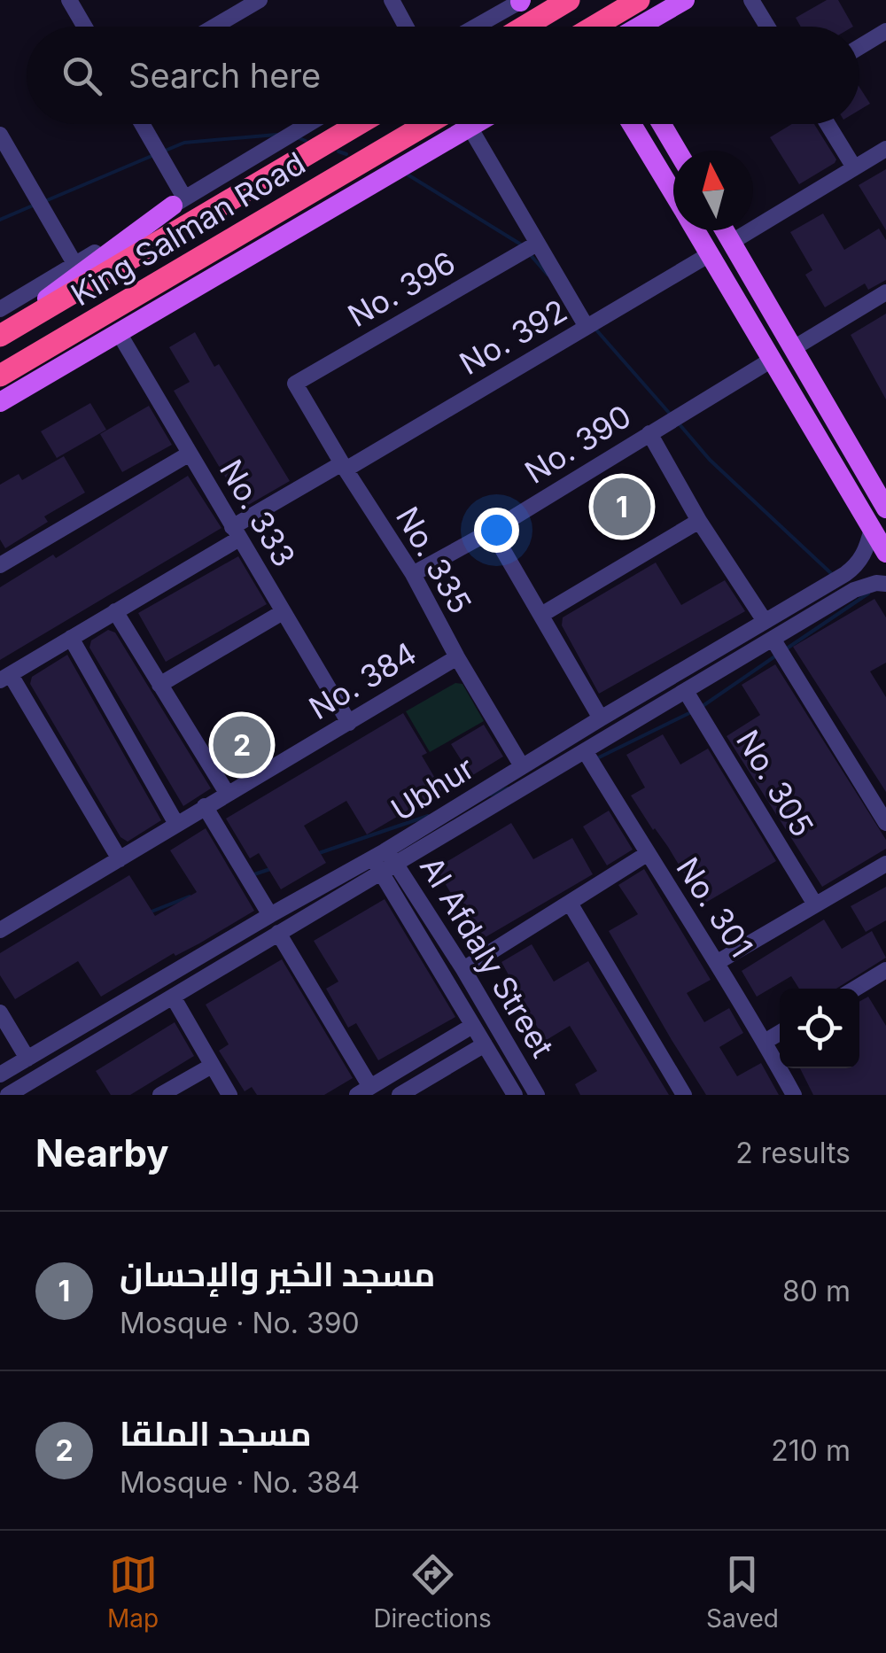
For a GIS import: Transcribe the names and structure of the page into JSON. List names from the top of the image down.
{
  "streets": {
    "highway": ["King Salman Road"],
    "street": [
      "No. 396",
      "No. 392",
      "No. 390",
      "No. 333",
      "No. 335",
      "No. 384",
      "No. 305",
      "Ubhur",
      "No. 301",
      "Al Afdaly Street"
    ]
  },
  "crossings": [
    ["No. 396", "No. 335"],
    ["No. 392", "No. 333"],
    ["No. 392", "No. 335"],
    ["No. 390", "No. 335"],
    ["No. 333", "No. 384"],
    ["No. 335", "No. 384"],
    ["No. 335", "Ubhur"],
    ["No. 305", "Ubhur"],
    ["Ubhur", "No. 301"],
    ["Ubhur", "Al Afdaly Street"]
  ],
  "north": "top",
  "page": {
    "search": "Search here",
    "pins": ["1", "2"],
    "heading": ["Nearby", "2 results"],
    "list": [
      {
        "mark": "1",
        "name": "مسجد الخير والإحسان",
        "note": "Mosque · No. 390",
        "value": "80 m"
      },
      {
        "mark": "2",
        "name": "مسجد الملقا",
        "note": "Mosque · No. 384",
        "value": "210 m"
      }
    ],
    "nav": ["Map", "Directions", "Saved"]
  }
}
